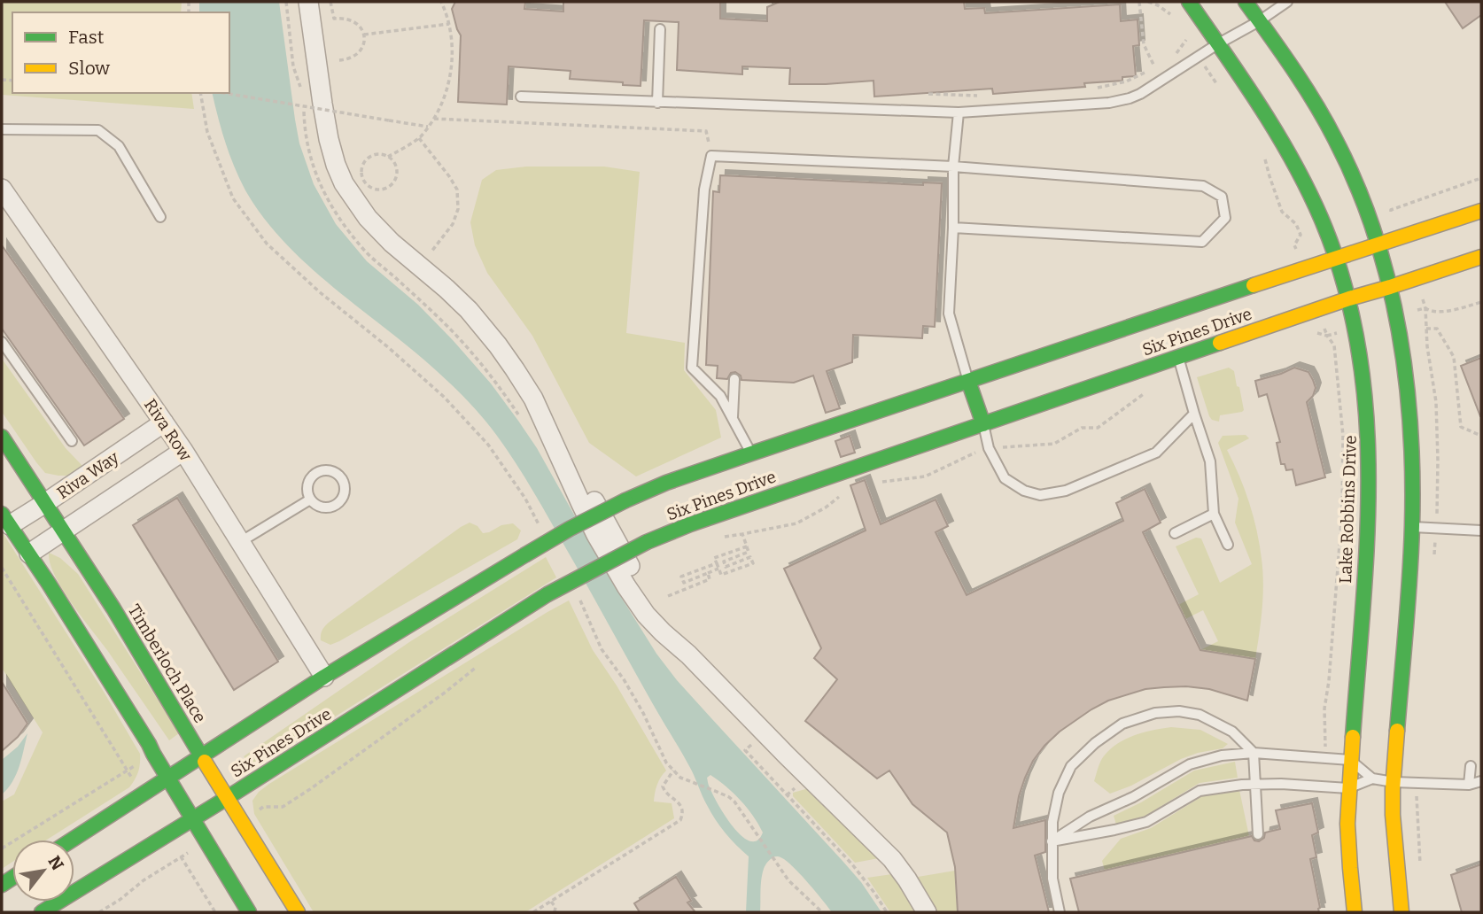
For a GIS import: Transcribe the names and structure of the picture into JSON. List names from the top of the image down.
{
  "streets": {
    "street": [
      "Six Pines Drive",
      "Riva Row",
      "Riva Way",
      "Lake Robbins Drive",
      "Timberloch Place"
    ]
  },
  "crossings": [
    ["Six Pines Drive", "Riva Row"],
    ["Six Pines Drive", "Lake Robbins Drive"],
    ["Six Pines Drive", "Timberloch Place"],
    ["Riva Row", "Riva Way"],
    ["Riva Way", "Timberloch Place"]
  ],
  "legend": ["Fast", "Slow"],
  "north": "top right"
}
